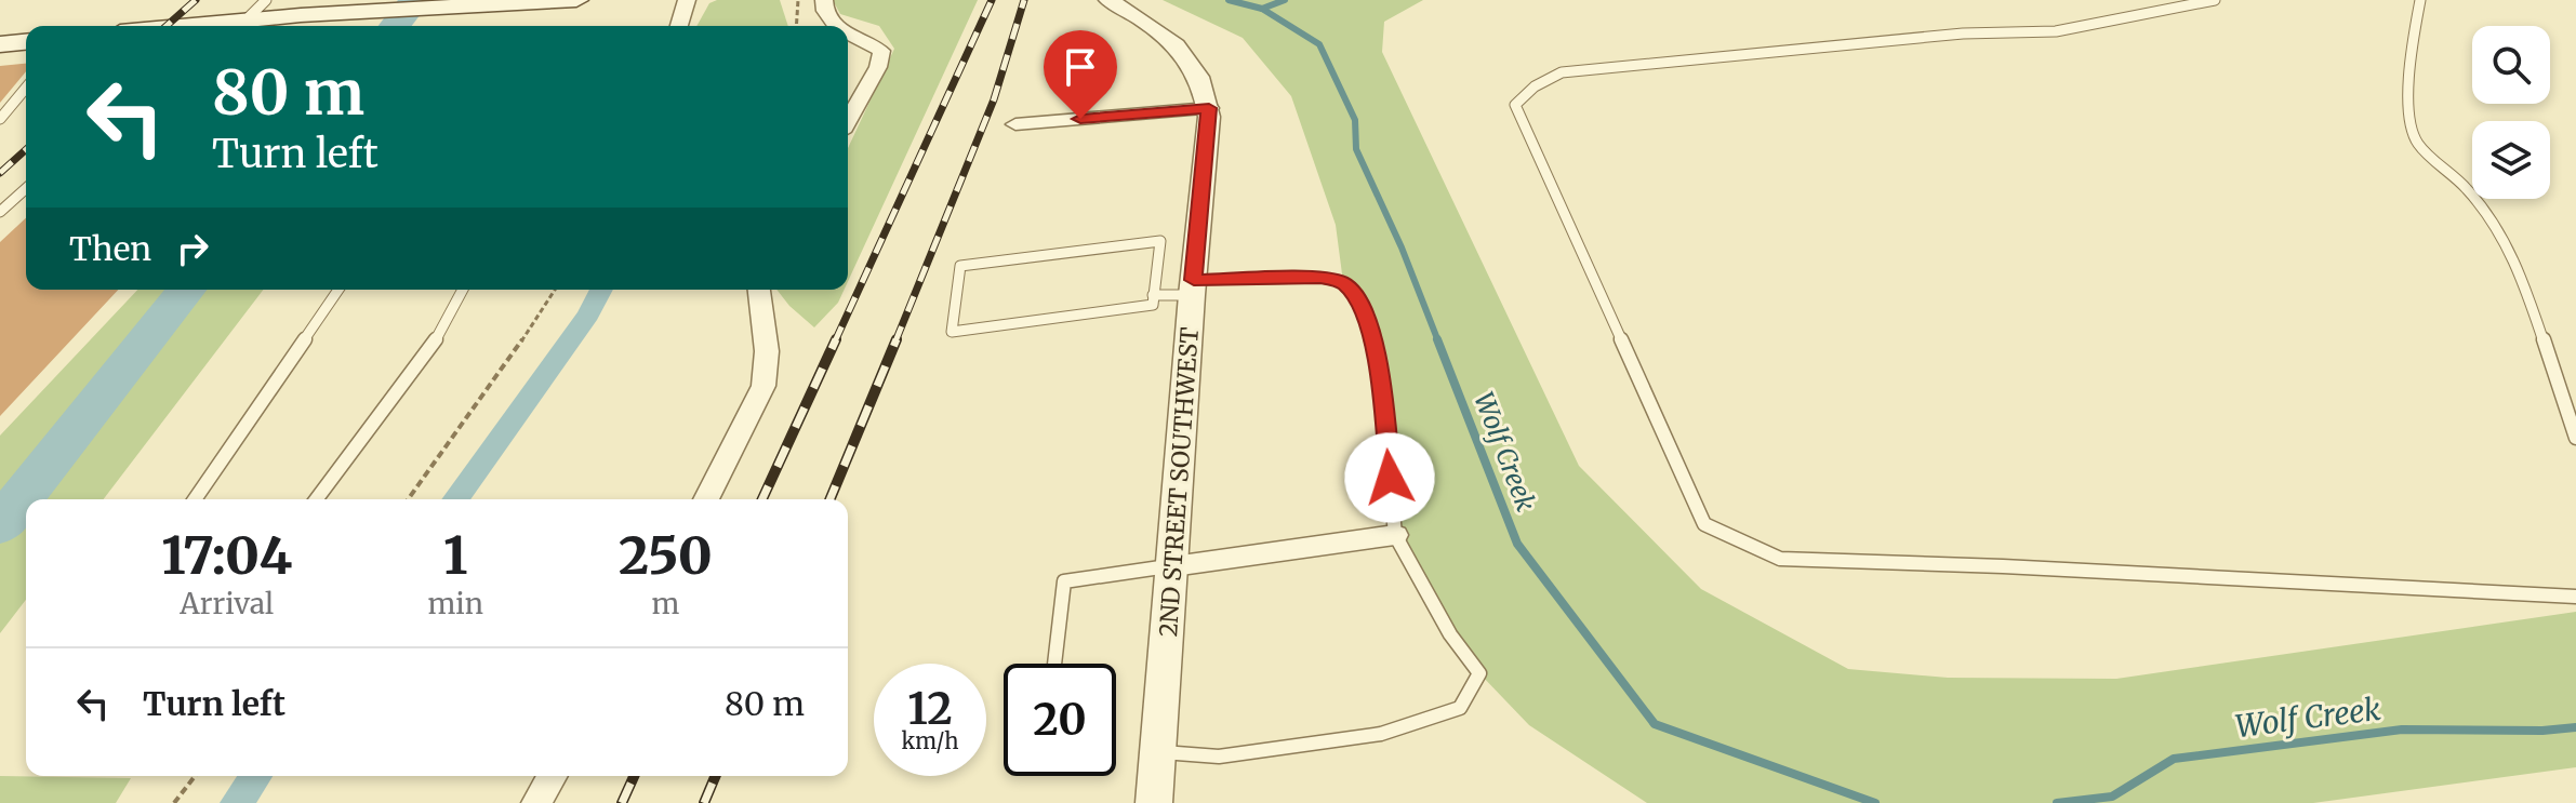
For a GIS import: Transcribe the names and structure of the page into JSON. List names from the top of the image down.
{
  "streets": {
    "street": ["2ND STREET SOUTHWEST"]
  },
  "water": ["Wolf Creek"],
  "page": {
    "turn": ["80 m", "Turn left"],
    "then": "Then",
    "eta": [
      "17:04",
      "Arrival",
      "1",
      "min",
      "250",
      "m"
    ],
    "list": [
      {
        "name": "Turn left",
        "value": "80 m"
      }
    ],
    "speed": "12 km/h",
    "limit": "20"
  }
}
